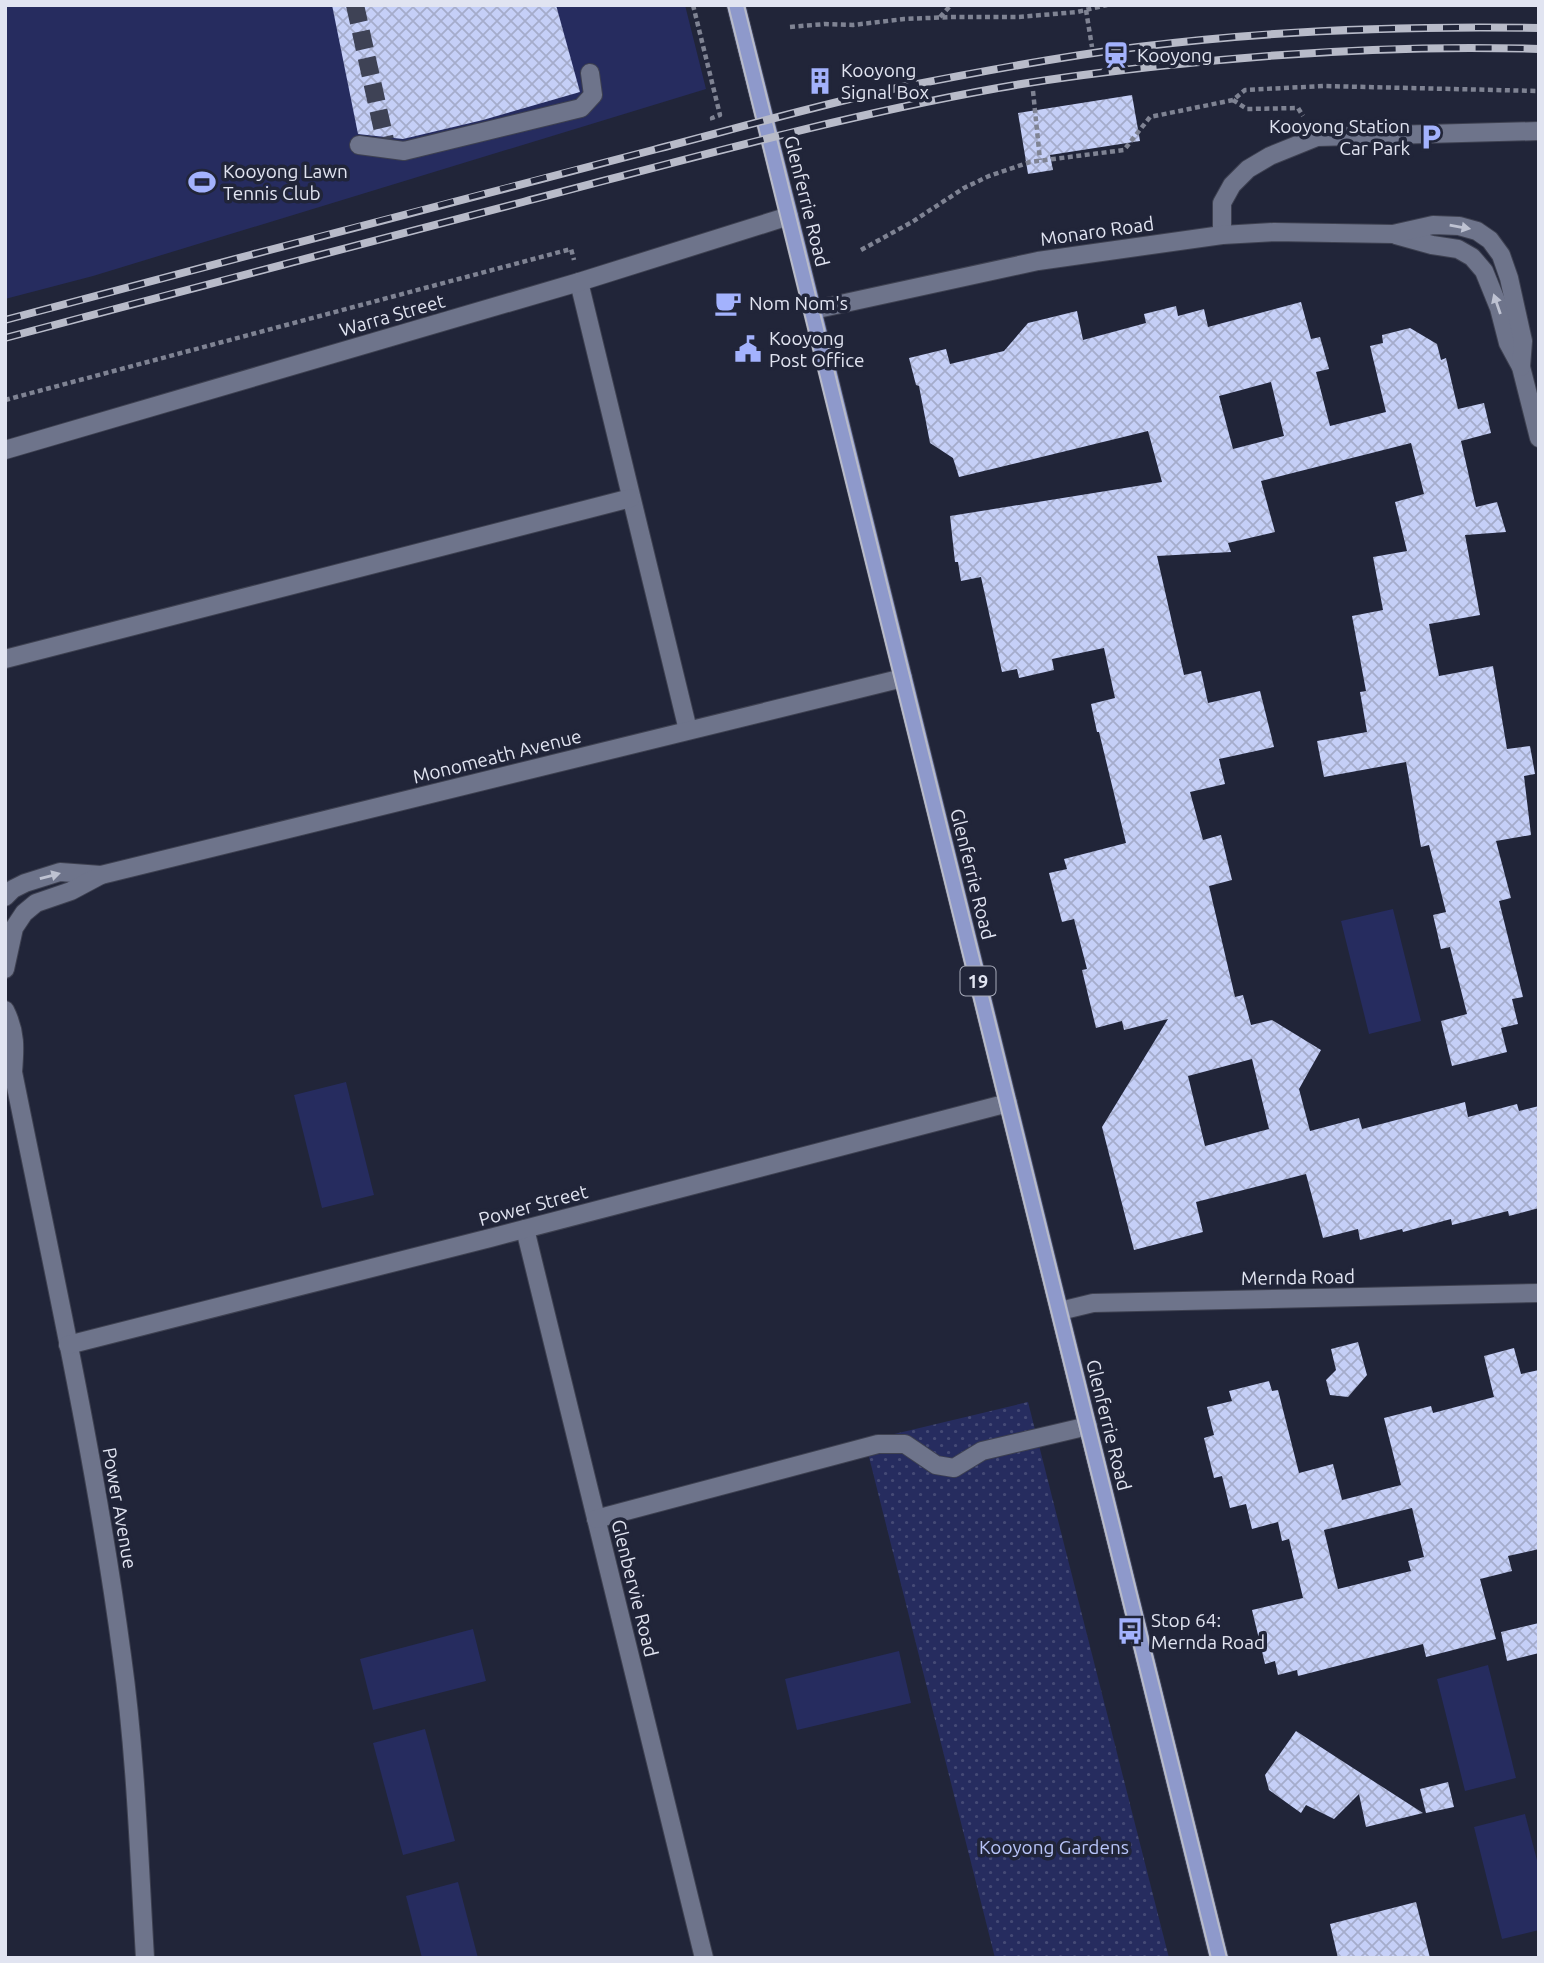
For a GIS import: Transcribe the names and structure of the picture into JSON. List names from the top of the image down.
{
  "streets": {
    "main road": ["Glenferrie Road", "19"],
    "street": [
      "Monaro Road",
      "Warra Street",
      "Monomeath Avenue",
      "Power Street",
      "Mernda Road",
      "Power Avenue",
      "Glenbervie Road"
    ]
  },
  "crossings": [
    ["Glenferrie Road", "Monaro Road"],
    ["Glenferrie Road", "Warra Street"],
    ["Glenferrie Road", "Monomeath Avenue"],
    ["Glenferrie Road", "Power Street"],
    ["Glenferrie Road", "Mernda Road"],
    ["Power Street", "Power Avenue"],
    ["Power Street", "Glenbervie Road"]
  ],
  "parks": ["Kooyong Gardens"],
  "places": {
    "station": ["Kooyong"],
    "building": ["Kooyong Signal Box"],
    "parking": ["Kooyong Station Car Park"],
    "sports": ["Kooyong Lawn Tennis Club"],
    "cafe": ["Nom Nom's"],
    "public building": ["Kooyong Post Office"],
    "bus stop": ["Stop 64: Mernda Road"]
  }
}
